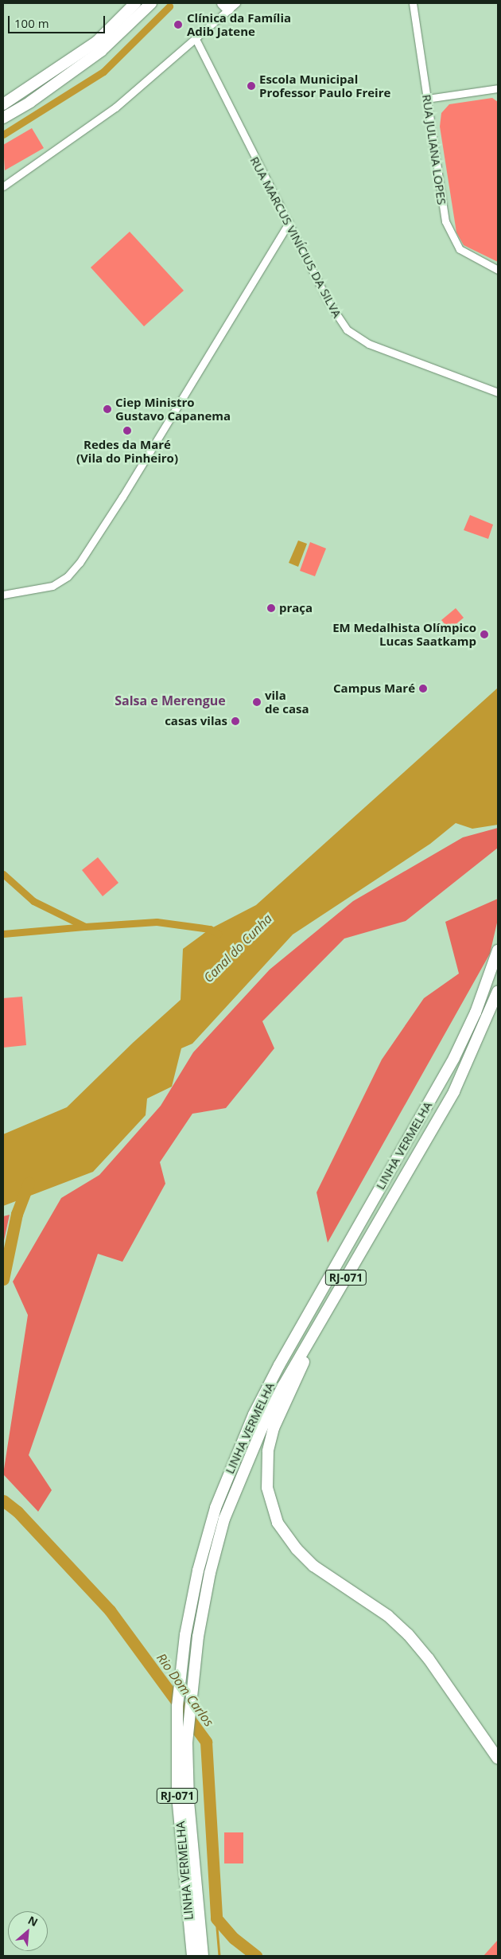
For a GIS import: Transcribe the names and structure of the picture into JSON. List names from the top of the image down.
{
  "streets": {
    "highway": ["LINHA VERMELHA", "RJ-071"],
    "street": ["RUA JULIANA LOPES", "RUA MARCUS VINÍCIUS DA SILVA"]
  },
  "districts": ["Salsa e Merengue"],
  "water": ["Canal do Cunha", "Rio Dom Carlos"],
  "places": [
    "Clínica da Família Adib Jatene",
    "Escola Municipal Professor Paulo Freire",
    "Ciep Ministro Gustavo Capanema",
    "Redes da Maré (Vila do Pinheiro)",
    "praça",
    "EM Medalhista Olímpico Lucas Saatkamp",
    "Campus Maré",
    "vila de casa",
    "casas vilas"
  ],
  "scale_bar": "100 m",
  "north": "top right"
}
